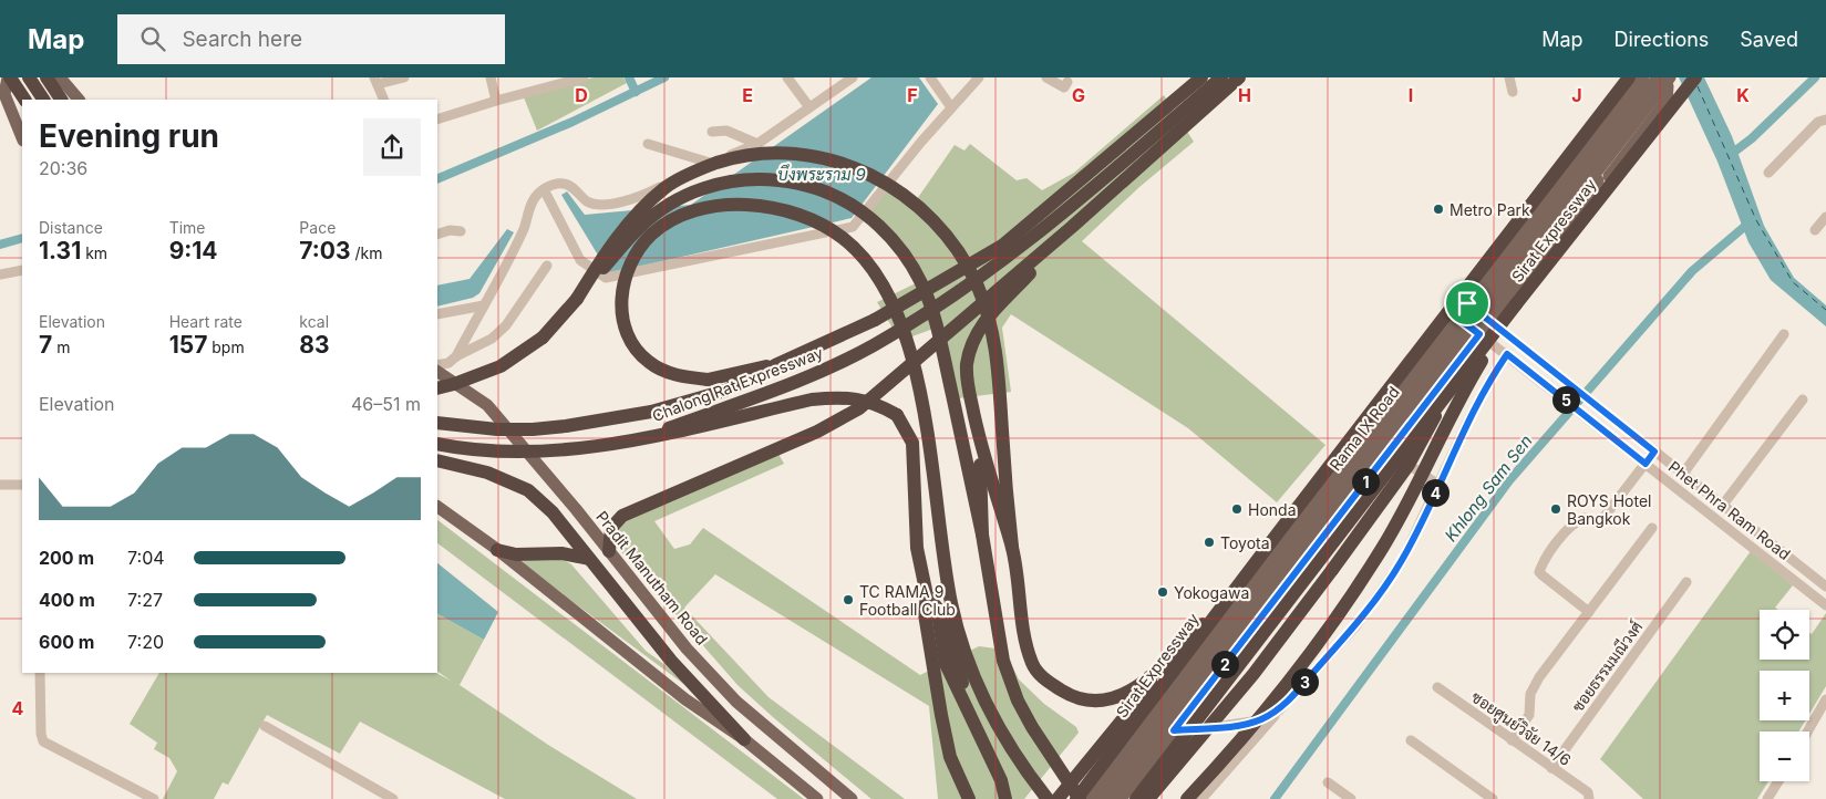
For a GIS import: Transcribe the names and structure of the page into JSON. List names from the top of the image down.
{
  "streets": {
    "highway": ["Sirat Expressway", "Chalong Rat Expressway"],
    "main road": ["Rama IX Road", "Pradit Manutham Road"],
    "street": ["Phet Phra Ram Road", "ซอยธรรมมณีวงศ์", "ซอยศูนย์วิจัย 14/6"]
  },
  "crossings": [
    ["Rama IX Road", "Phet Phra Ram Road"],
    ["ซอยธรรมมณีวงศ์", "ซอยศูนย์วิจัย 14/6"]
  ],
  "water": ["บึงพระราม 9", "Khlong Sam Sen"],
  "places": [
    "Metro Park",
    "Honda",
    "ROYS Hotel Bangkok",
    "Toyota",
    "Yokogawa",
    "TC RAMA 9 Football Club"
  ],
  "page": {
    "header": "Map",
    "search": "Search here",
    "nav": ["Map", "Directions", "Saved"],
    "heading": ["Evening run", "20:36"],
    "stats": [
      ["Distance", "1.31 km"],
      ["Time", "9:14"],
      ["Pace", "7:03 /km"],
      ["Elevation", "7 m"],
      ["Heart rate", "157 bpm"],
      ["kcal", "83"]
    ],
    "chart": ["Elevation", "46–51 m"],
    "pins": [
      "5",
      "1",
      "4",
      "2",
      "3"
    ],
    "list": [
      {
        "name": "200 m",
        "note": "7:04"
      },
      {
        "name": "400 m",
        "note": "7:27"
      },
      {
        "name": "600 m",
        "note": "7:20"
      }
    ],
    "map_buttons": ["+", "−"]
  },
  "grid": {
    "columns": [
      "D",
      "E",
      "F",
      "G",
      "H",
      "I",
      "J",
      "K"
    ],
    "rows": ["4"]
  }
}
